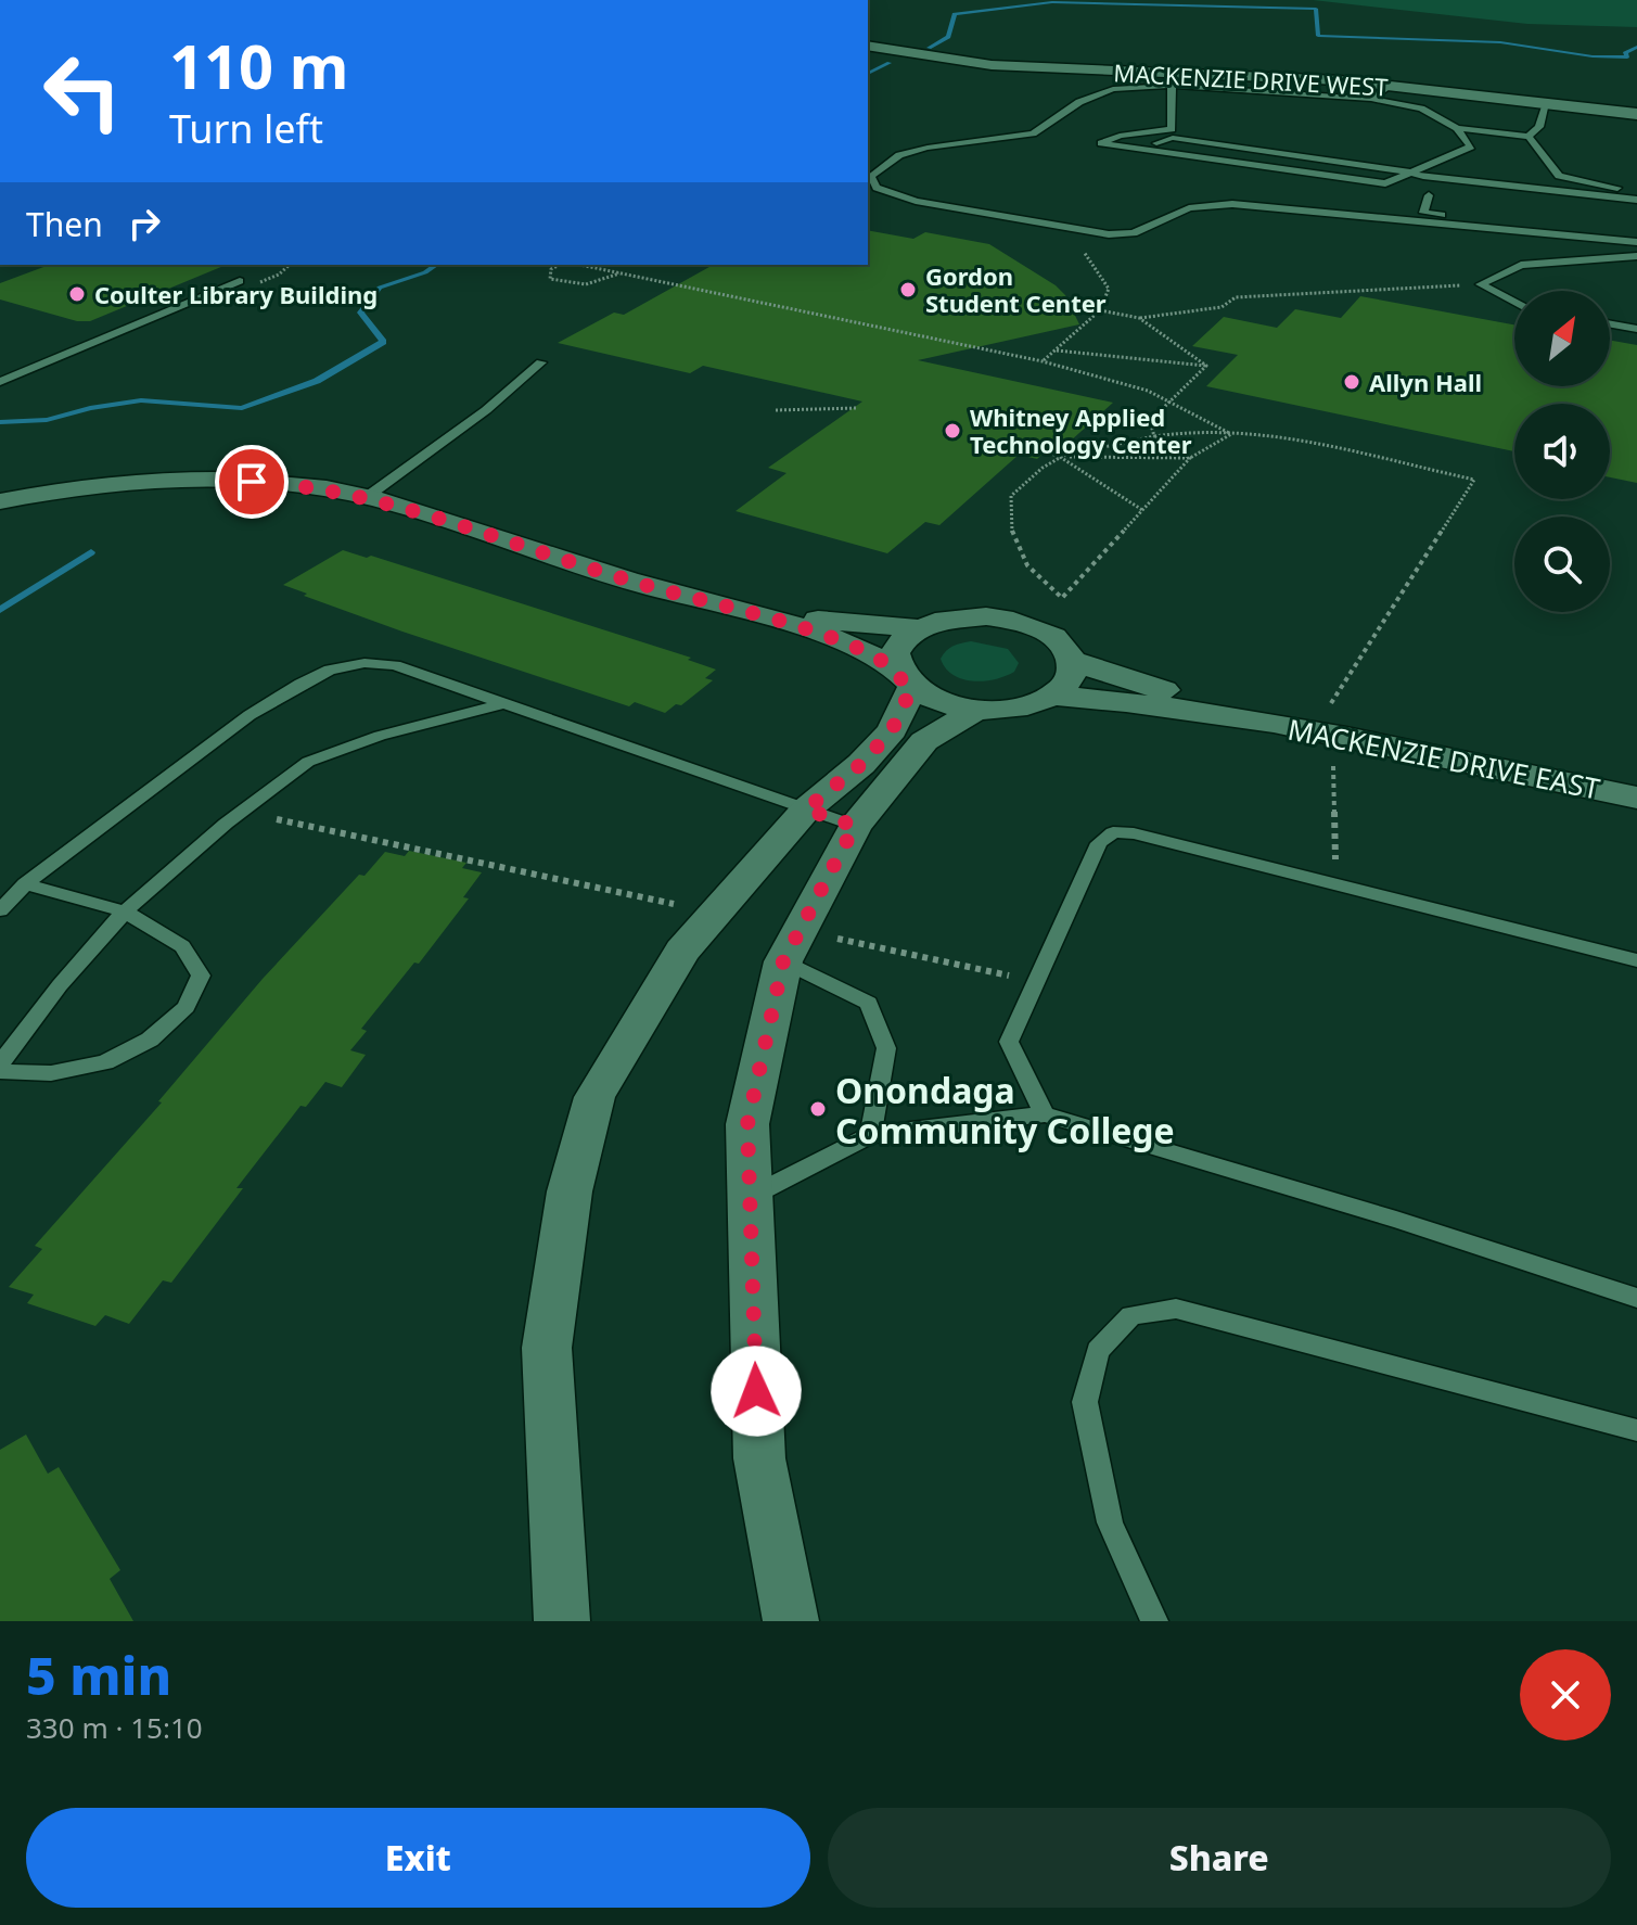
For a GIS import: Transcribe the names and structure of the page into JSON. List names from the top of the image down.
{
  "streets": {
    "street": ["MACKENZIE DRIVE WEST", "MACKENZIE DRIVE EAST"]
  },
  "places": [
    "Gordon Student Center",
    "Coulter Library Building",
    "Allyn Hall",
    "Whitney Applied Technology Center",
    "Onondaga Community College"
  ],
  "north": "top right",
  "page": {
    "turn": ["110 m", "Turn left"],
    "then": "Then",
    "heading": ["5 min", "330 m · 15:10"],
    "buttons": ["Exit", "Share"]
  }
}
